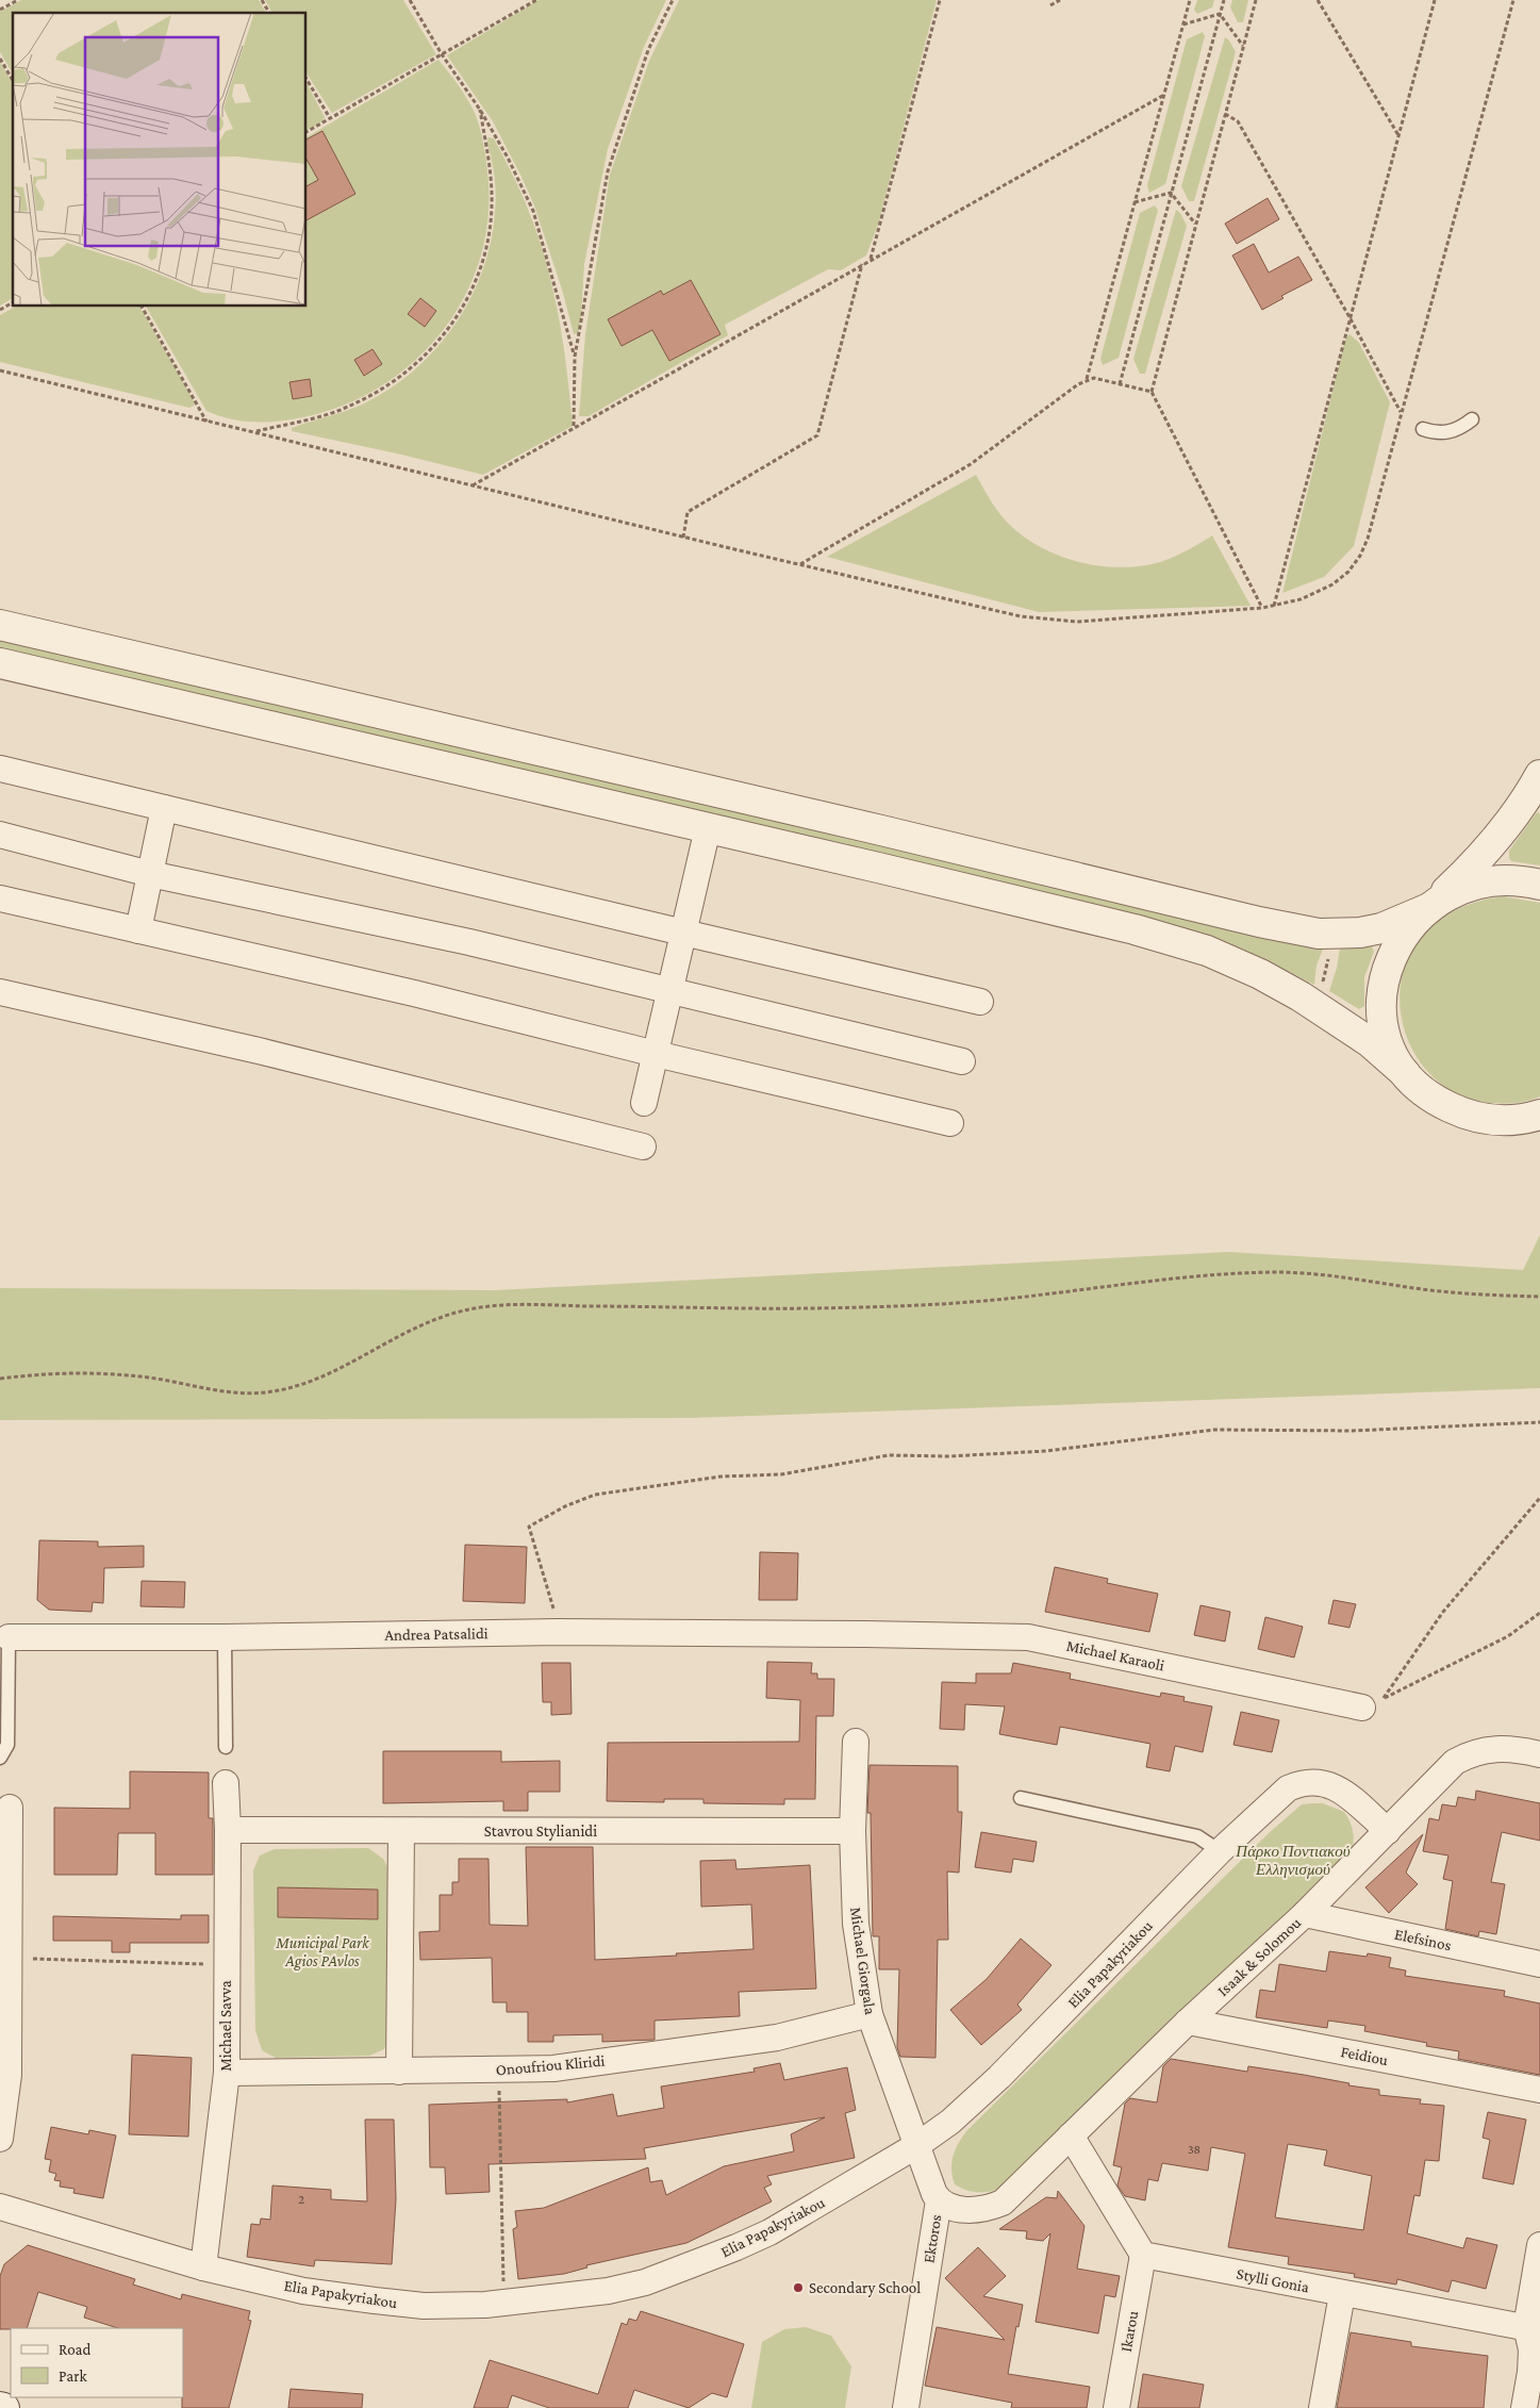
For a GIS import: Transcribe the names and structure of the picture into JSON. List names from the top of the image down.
{
  "streets": {
    "street": [
      "Andrea Patsalidi",
      "Michael Karaoli",
      "Stavrou Stylianidi",
      "Elefsinos",
      "Isaak & Solomou",
      "Michael Giorgala",
      "Elia Papakyriakou",
      "Michael Savva",
      "Feidiou",
      "Onoufriou Kliridi",
      "Ektoros",
      "Stylli Gonia",
      "Ikarou"
    ]
  },
  "crossings": [
    ["Andrea Patsalidi", "Michael Karaoli"],
    ["Stavrou Stylianidi", "Michael Giorgala"],
    ["Stavrou Stylianidi", "Michael Savva"],
    ["Elefsinos", "Isaak & Solomou"],
    ["Isaak & Solomou", "Elia Papakyriakou"],
    ["Isaak & Solomou", "Feidiou"],
    ["Isaak & Solomou", "Ektoros"],
    ["Michael Giorgala", "Elia Papakyriakou"],
    ["Michael Giorgala", "Onoufriou Kliridi"],
    ["Michael Giorgala", "Ektoros"],
    ["Elia Papakyriakou", "Michael Savva"],
    ["Michael Savva", "Onoufriou Kliridi"],
    ["Stylli Gonia", "Ikarou"]
  ],
  "parks": ["Πάρκο Ποντιακού Ελληνισμού", "Municipal Park Agios PAvlos"],
  "places": ["Secondary School"],
  "house_numbers": ["38", "2"],
  "legend": ["Road", "Park"]
}
